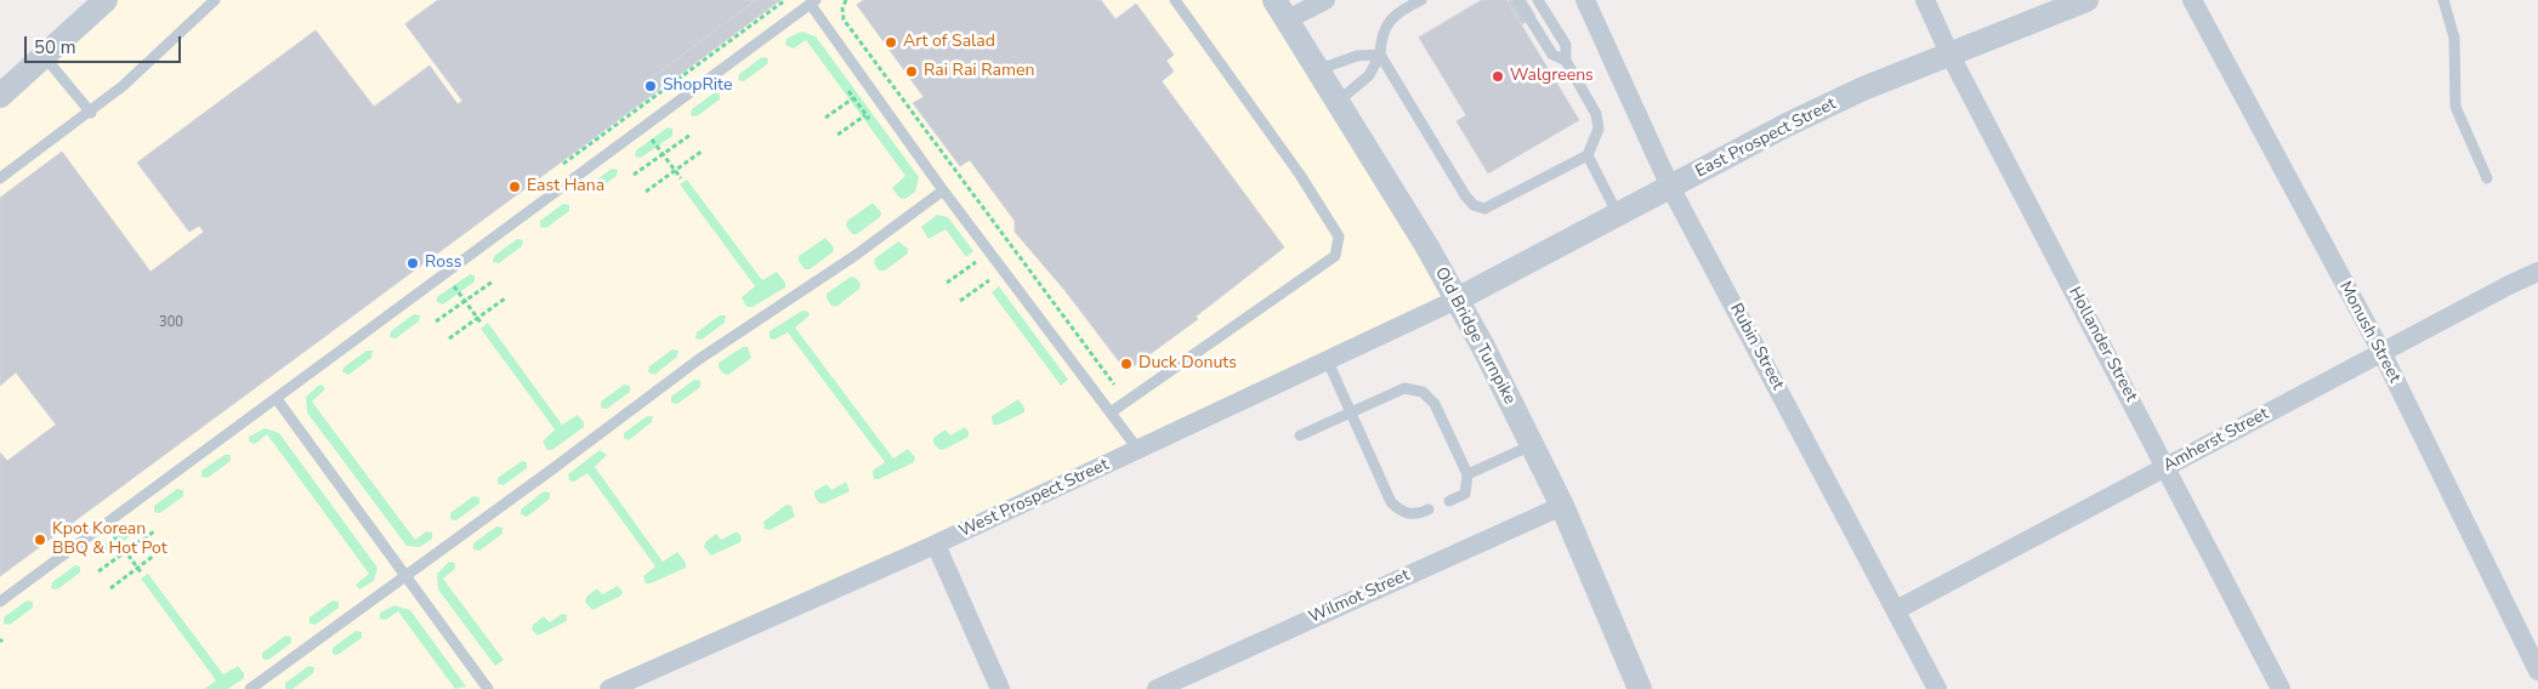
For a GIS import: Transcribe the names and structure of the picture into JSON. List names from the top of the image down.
{
  "streets": {
    "street": [
      "East Prospect Street",
      "Monush Street",
      "Old Bridge Turnpike",
      "Hollander Street",
      "Rubin Street",
      "Amherst Street",
      "West Prospect Street",
      "Wilmot Street"
    ]
  },
  "crossings": [
    ["East Prospect Street", "Old Bridge Turnpike"],
    ["East Prospect Street", "Hollander Street"],
    ["East Prospect Street", "Rubin Street"],
    ["East Prospect Street", "West Prospect Street"],
    ["Monush Street", "Amherst Street"],
    ["Old Bridge Turnpike", "West Prospect Street"],
    ["Old Bridge Turnpike", "Wilmot Street"],
    ["Hollander Street", "Amherst Street"],
    ["Rubin Street", "Amherst Street"]
  ],
  "places": [
    "Art of Salad",
    "Rai Rai Ramen",
    "Walgreens",
    "ShopRite",
    "East Hana",
    "Ross",
    "Duck Donuts",
    "Kpot Korean BBQ & Hot Pot"
  ],
  "house_numbers": ["300"],
  "scale_bar": "50 m"
}
